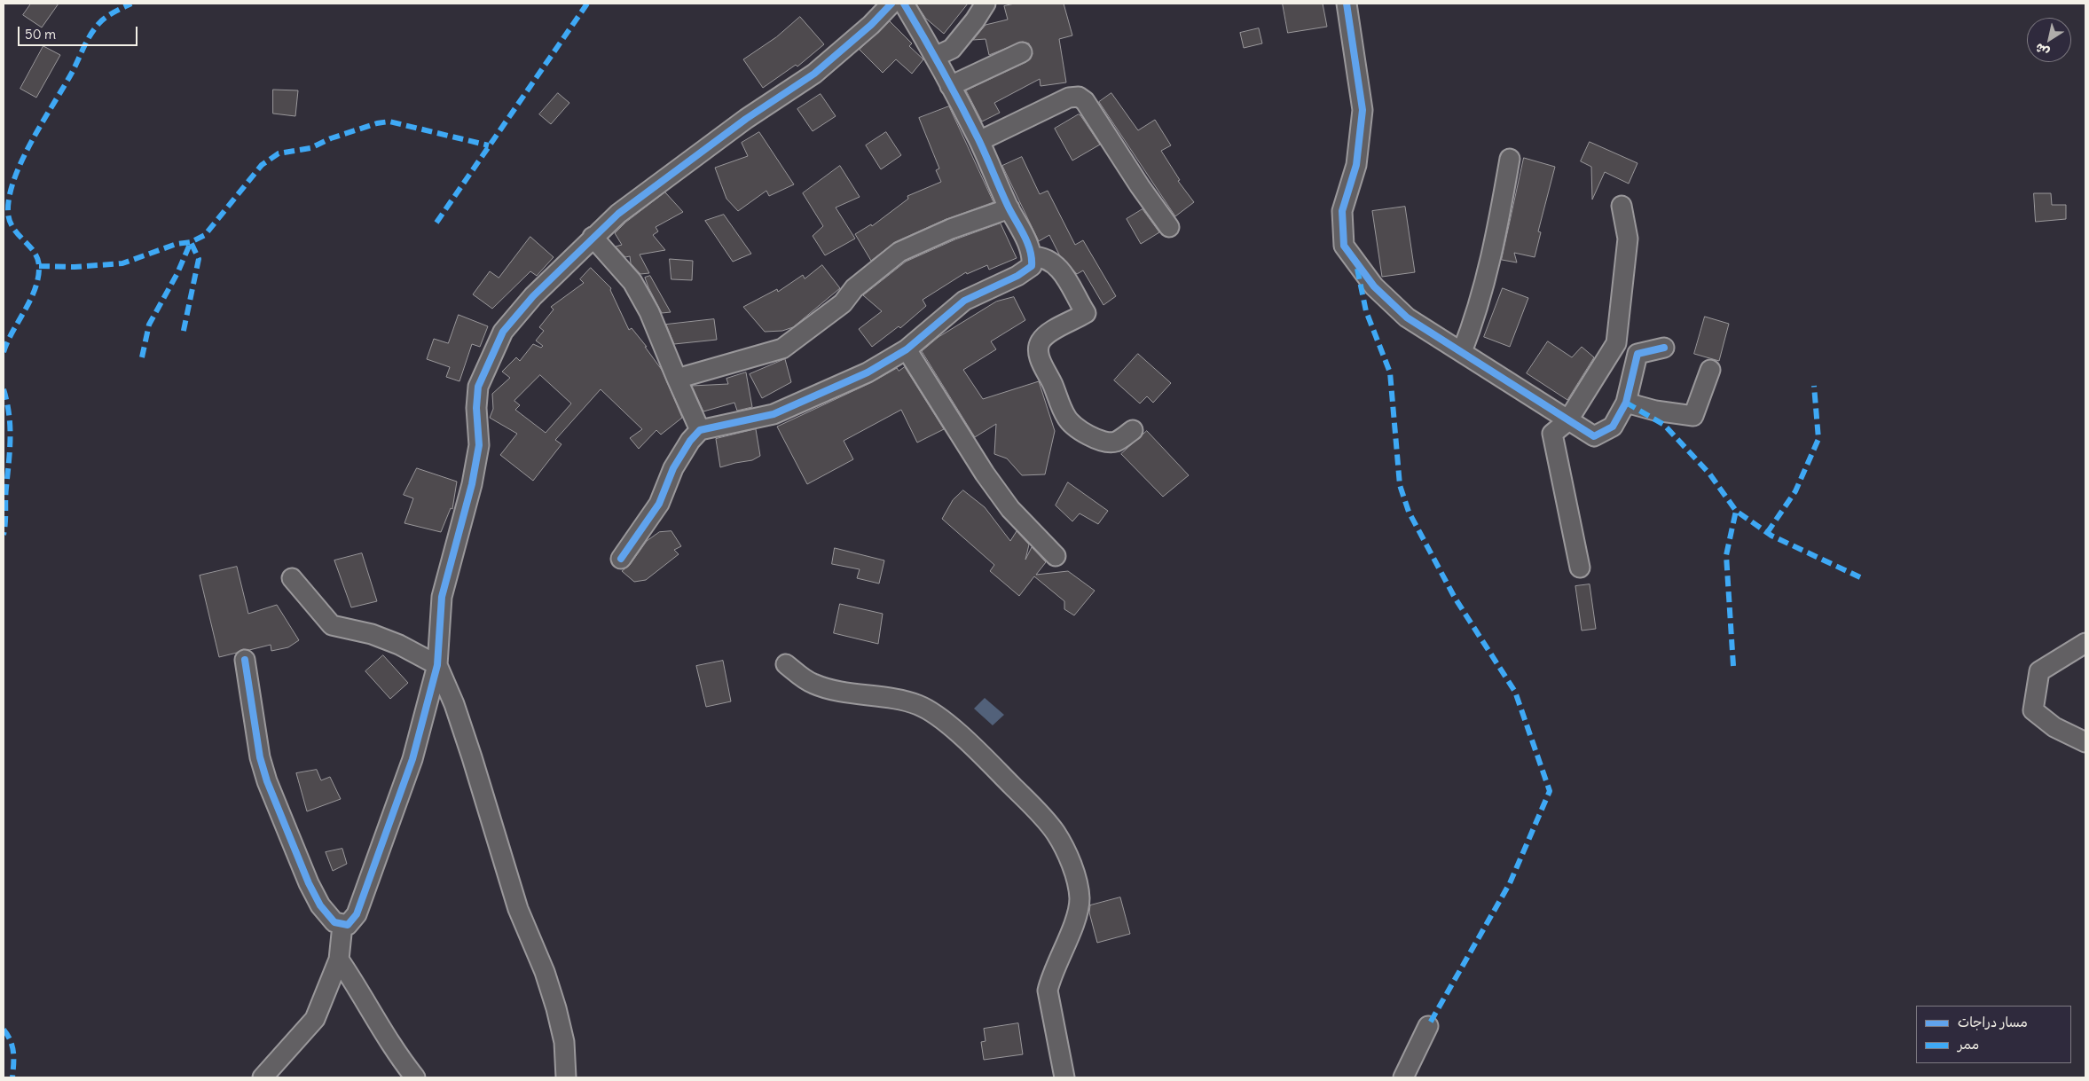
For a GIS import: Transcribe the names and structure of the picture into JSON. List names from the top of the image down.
{
  "legend": ["مسار دراجات", "ممر"],
  "scale_bar": "50 m",
  "north": "bottom left"
}
